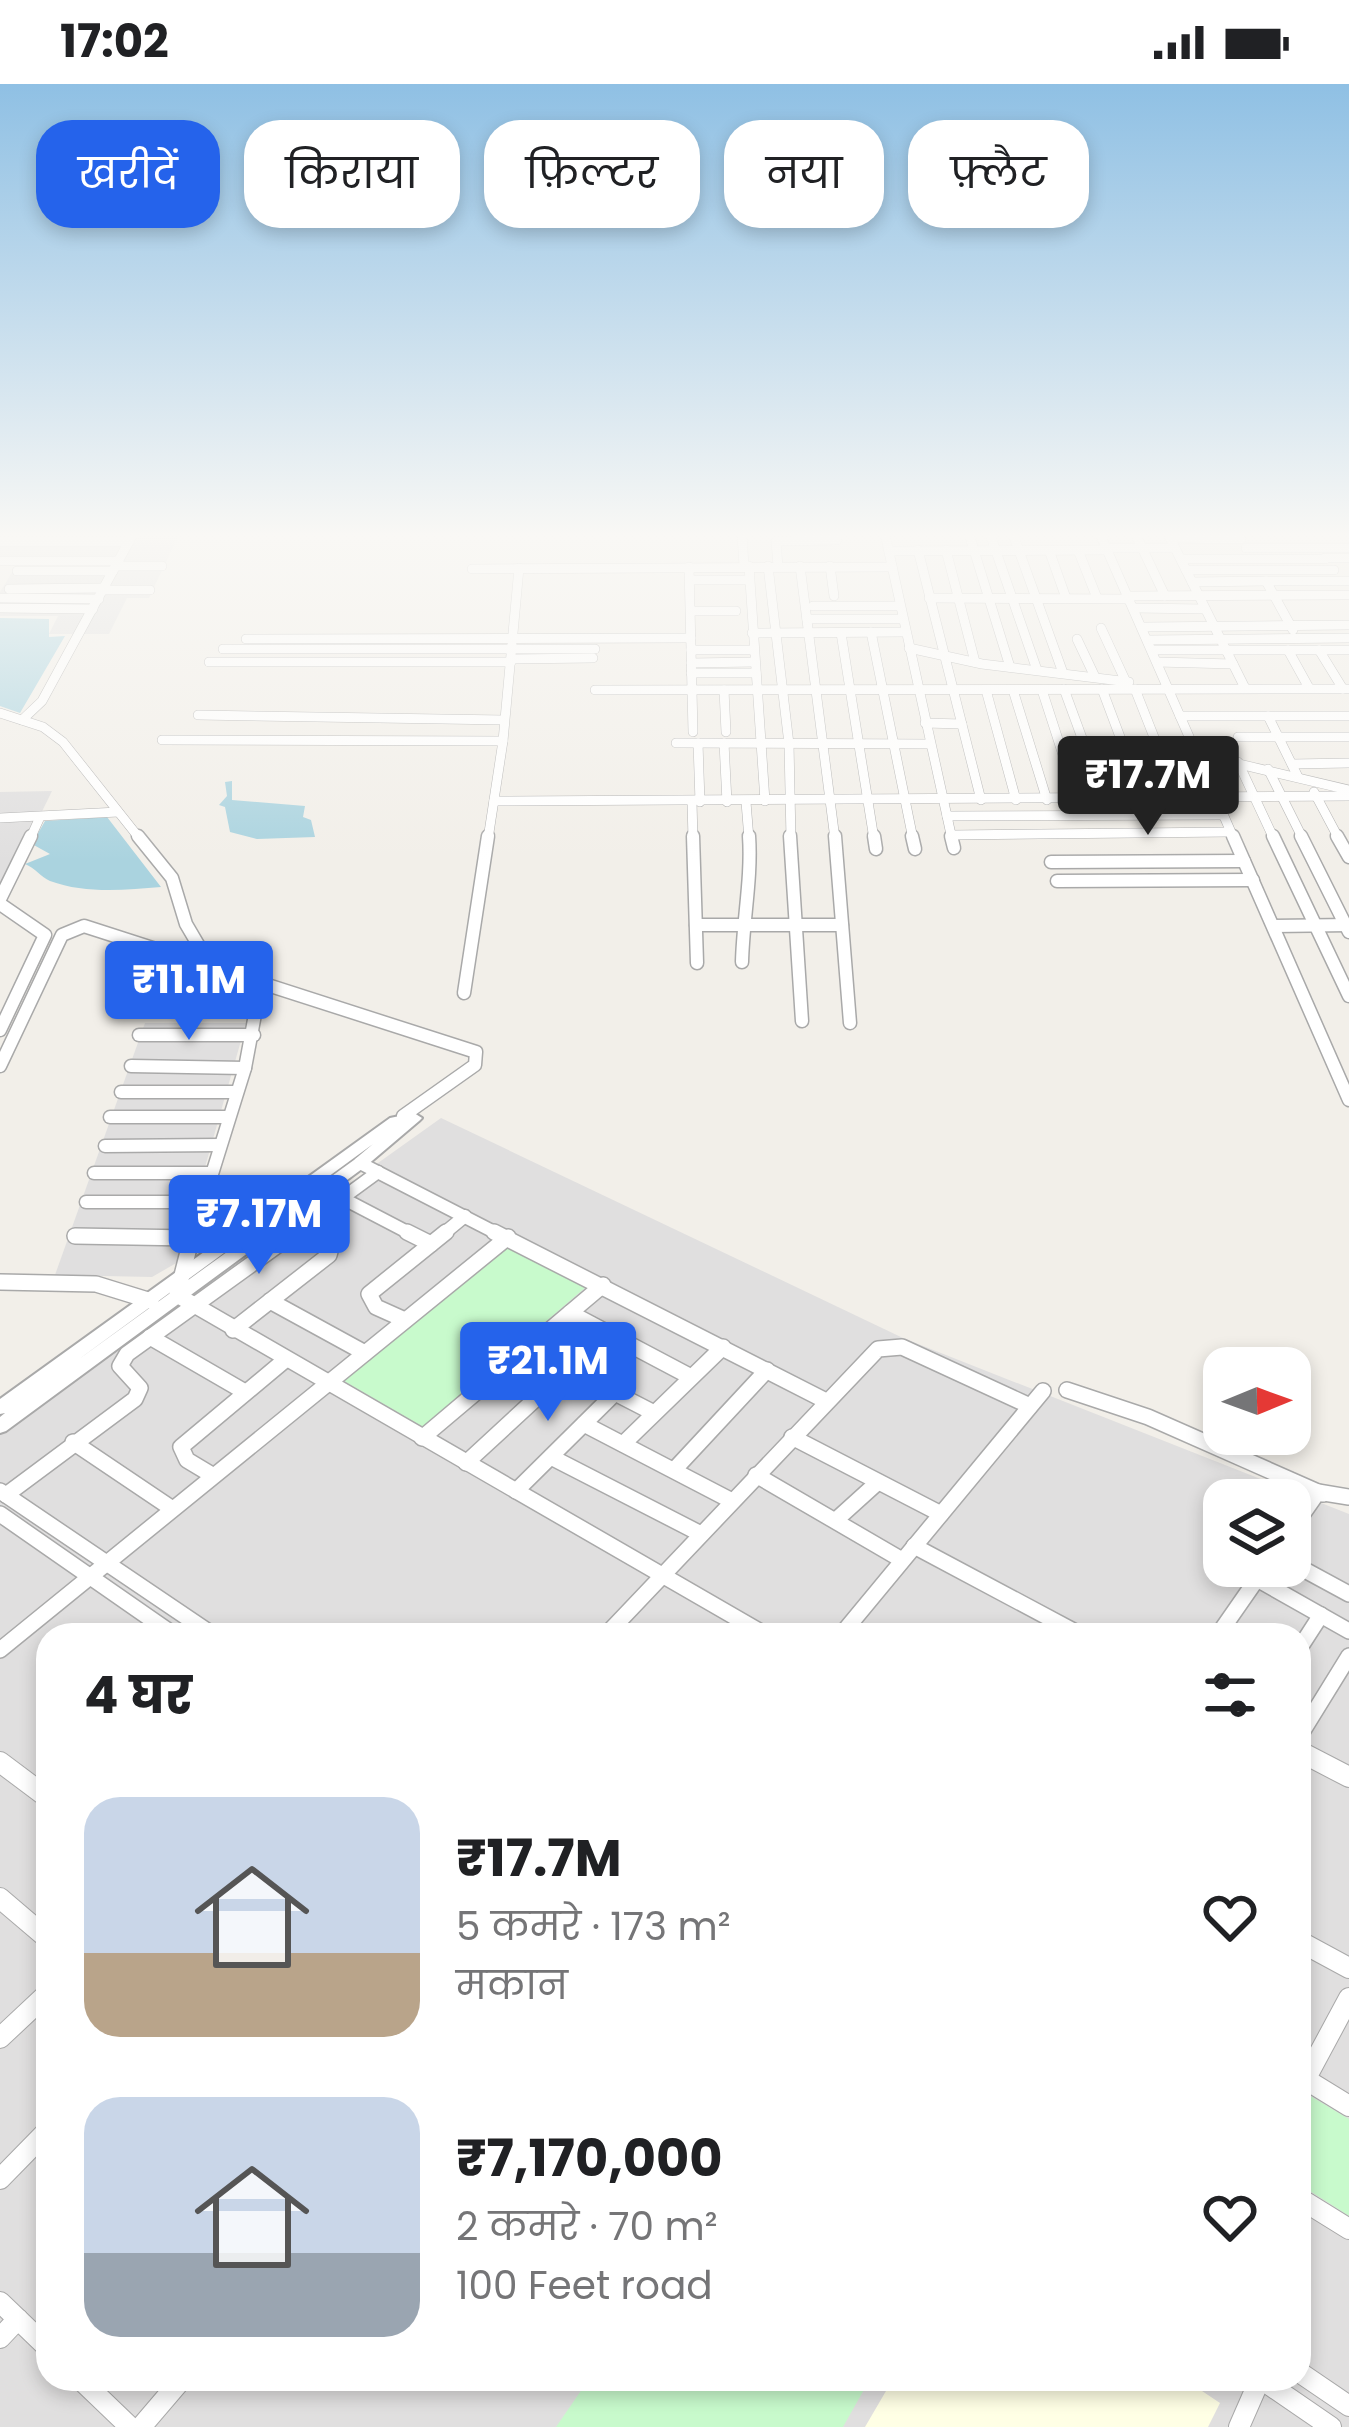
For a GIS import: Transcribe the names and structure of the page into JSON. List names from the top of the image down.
{
  "north": "right",
  "page": {
    "status": "17:02",
    "chip": [
      "खरीदें",
      "किराया",
      "फ़िल्टर",
      "नया",
      "फ़्लैट"
    ],
    "price": [
      "₹17.7M",
      "₹11.1M",
      "₹7.17M",
      "₹21.1M"
    ],
    "heading": "4 घर",
    "list": [
      {
        "name": "₹17.7M",
        "note": "5 कमरे · 173 m² · मकान"
      },
      {
        "name": "₹7,170,000",
        "note": "2 कमरे · 70 m² · 100 Feet road"
      }
    ]
  }
}
